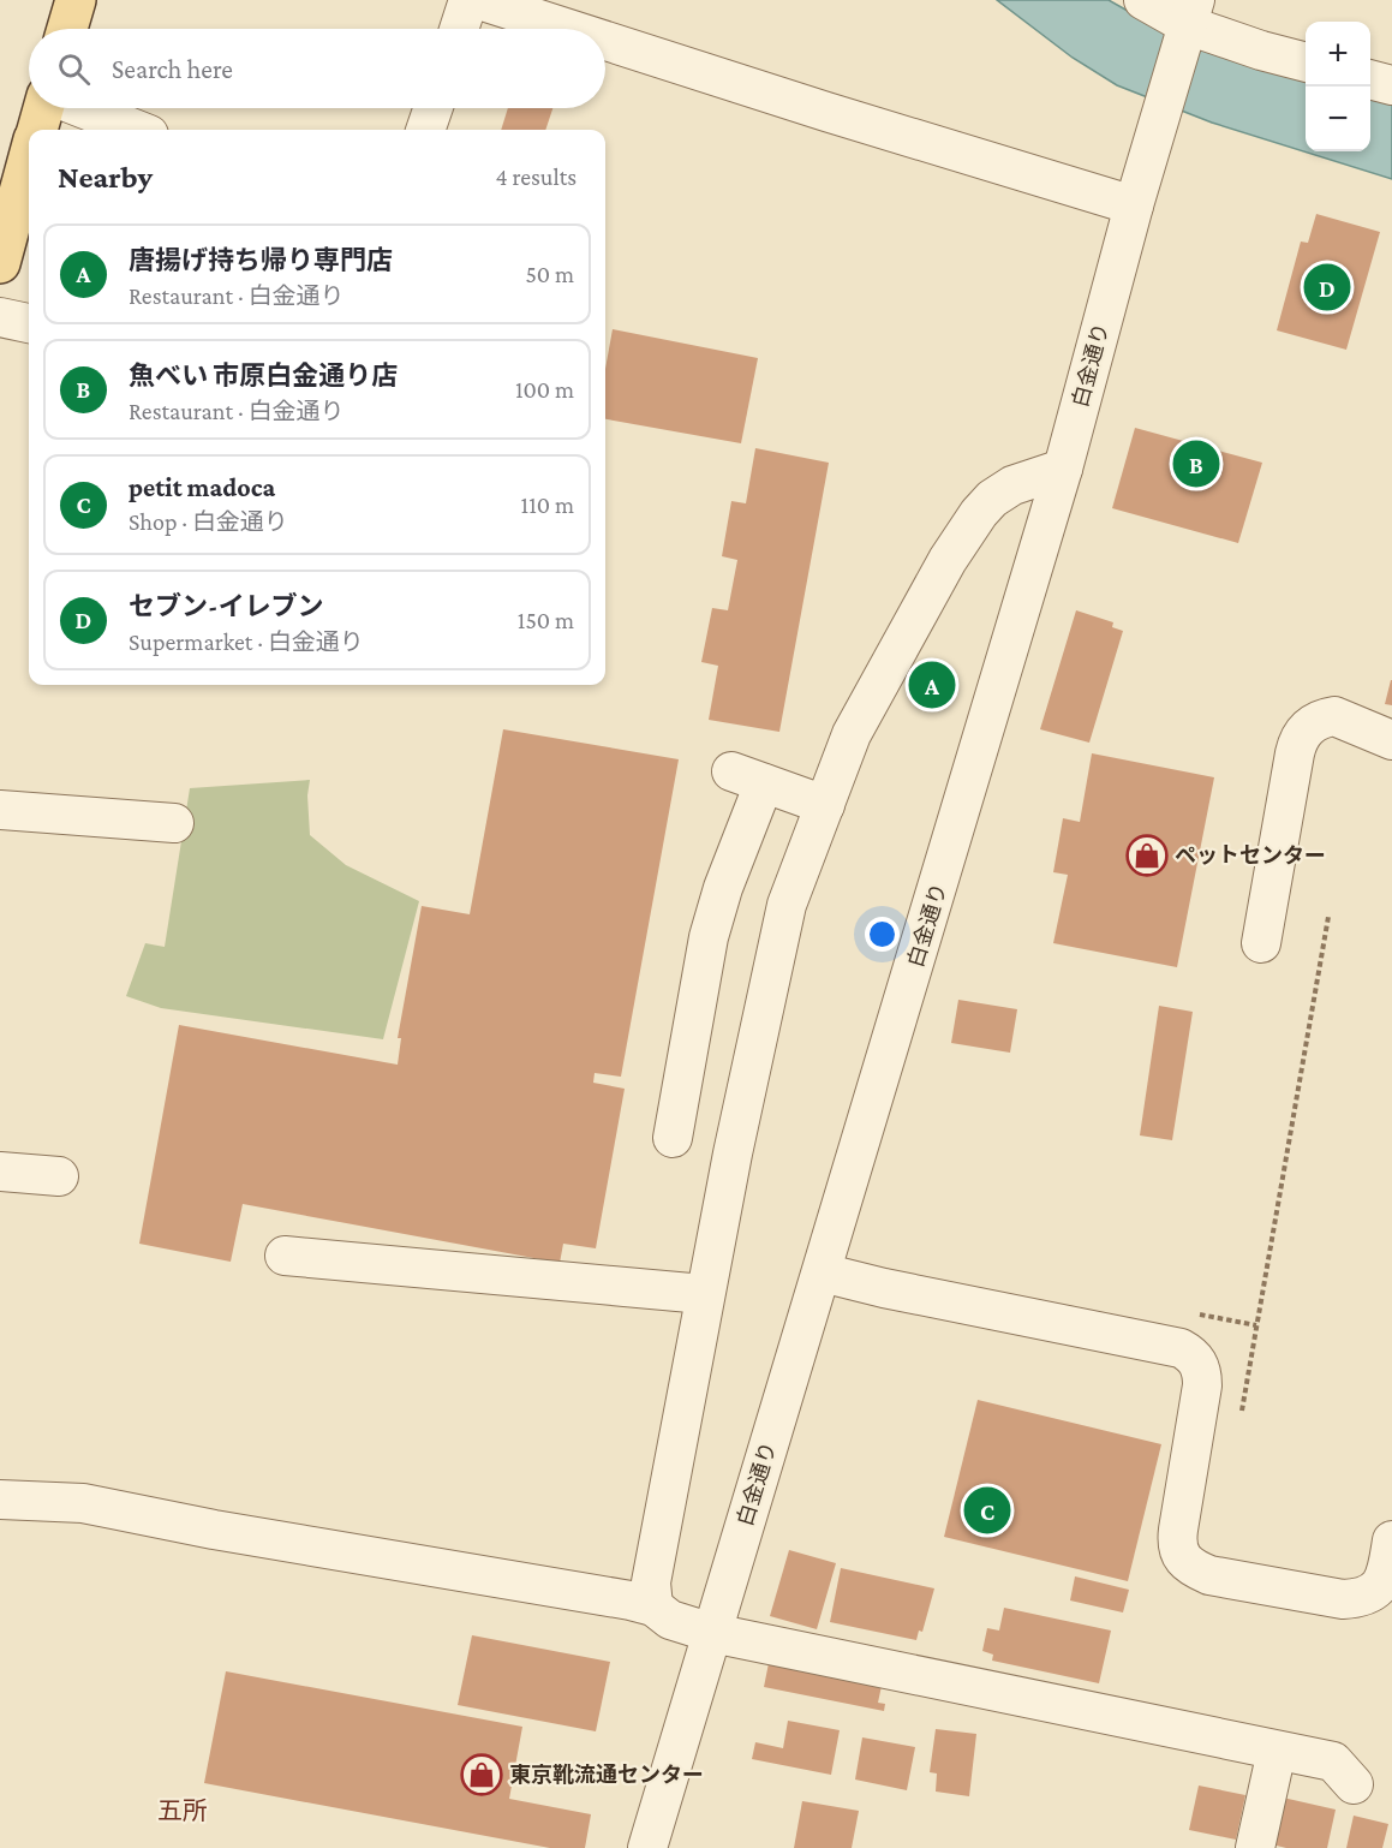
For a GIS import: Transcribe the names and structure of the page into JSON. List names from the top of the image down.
{
  "streets": {
    "street": ["白金通り"]
  },
  "districts": ["五所"],
  "places": {
    "shop": ["ペットセンター", "東京靴流通センター"]
  },
  "page": {
    "map_buttons": ["+", "−"],
    "search": "Search here",
    "heading": ["Nearby", "4 results"],
    "list": [
      {
        "mark": "A",
        "name": "唐揚げ持ち帰り専門店",
        "note": "Restaurant · 白金通り",
        "value": "50 m"
      },
      {
        "mark": "B",
        "name": "魚べい 市原白金通り店",
        "note": "Restaurant · 白金通り",
        "value": "100 m"
      },
      {
        "mark": "C",
        "name": "petit madoca",
        "note": "Shop · 白金通り",
        "value": "110 m"
      },
      {
        "mark": "D",
        "name": "セブン-イレブン",
        "note": "Supermarket · 白金通り",
        "value": "150 m"
      }
    ],
    "pins": [
      "D",
      "B",
      "A",
      "C"
    ]
  }
}
